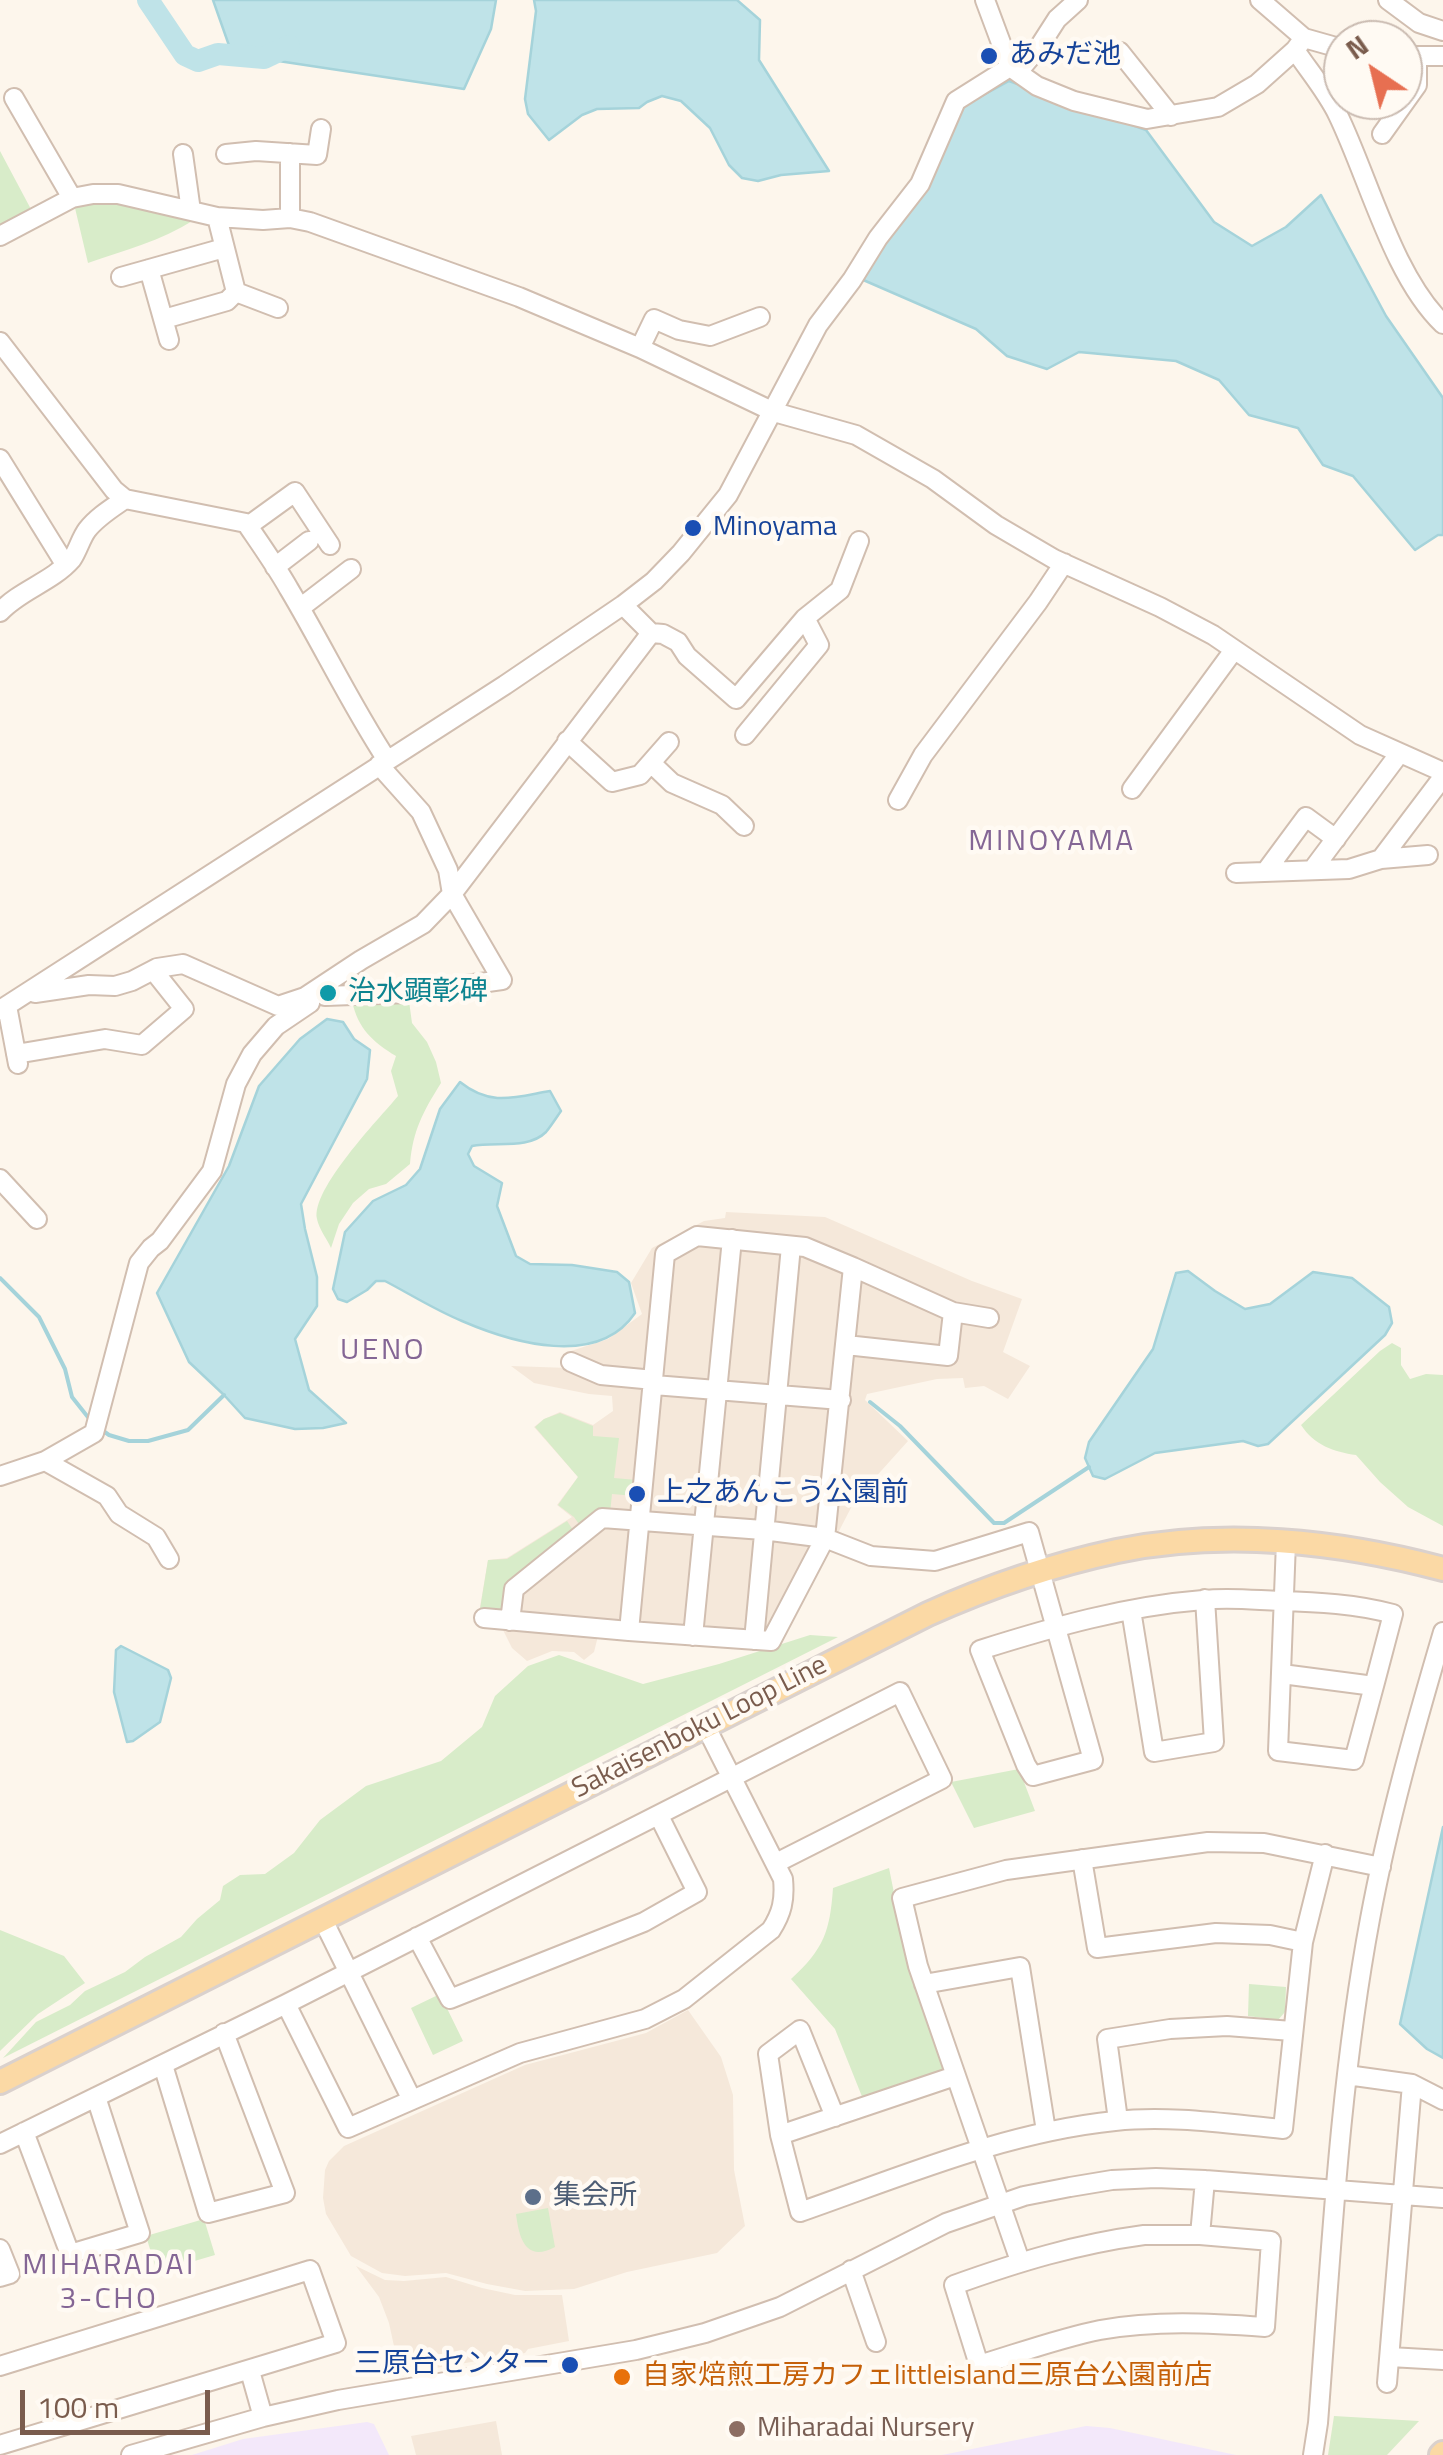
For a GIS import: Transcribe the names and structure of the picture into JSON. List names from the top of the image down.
{
  "streets": {
    "main road": ["Sakaisenboku Loop Line"]
  },
  "districts": ["MINOYAMA", "UENO", "MIHARADAI 3-CHO"],
  "places": [
    "あみだ池",
    "Minoyama",
    "治水顕彰碑",
    "上之あんこう公園前",
    "集会所",
    "三原台センター",
    "自家焙煎工房カフェlittleisland三原台公園前店",
    "Miharadai Nursery"
  ],
  "scale_bar": "100 m",
  "north": "top left"
}
